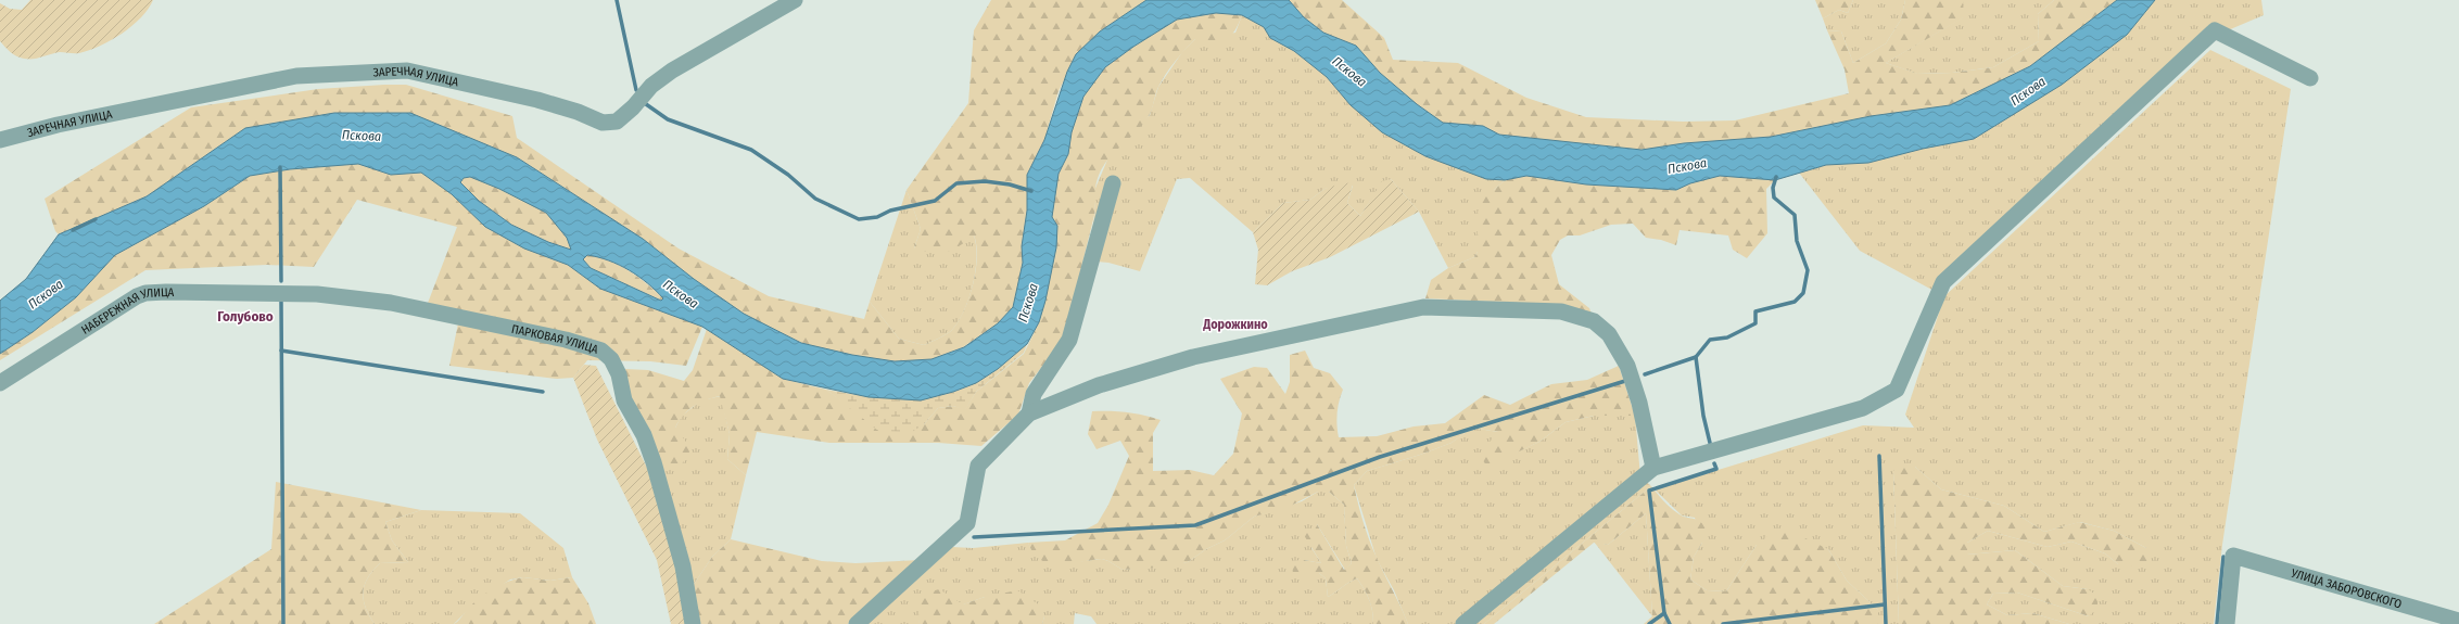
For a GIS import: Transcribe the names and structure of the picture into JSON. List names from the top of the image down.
{
  "streets": {
    "street": [
      "ЗАРЕЧНАЯ УЛИЦА",
      "НАБЕРЕЖНАЯ УЛИЦА",
      "ПАРКОВАЯ УЛИЦА",
      "УЛИЦА ЗАБОРОВСКОГО"
    ]
  },
  "crossings": [
    ["НАБЕРЕЖНАЯ УЛИЦА", "ПАРКОВАЯ УЛИЦА"]
  ],
  "districts": ["Голубово", "Дорожкино"],
  "water": ["Пскова"]
}
